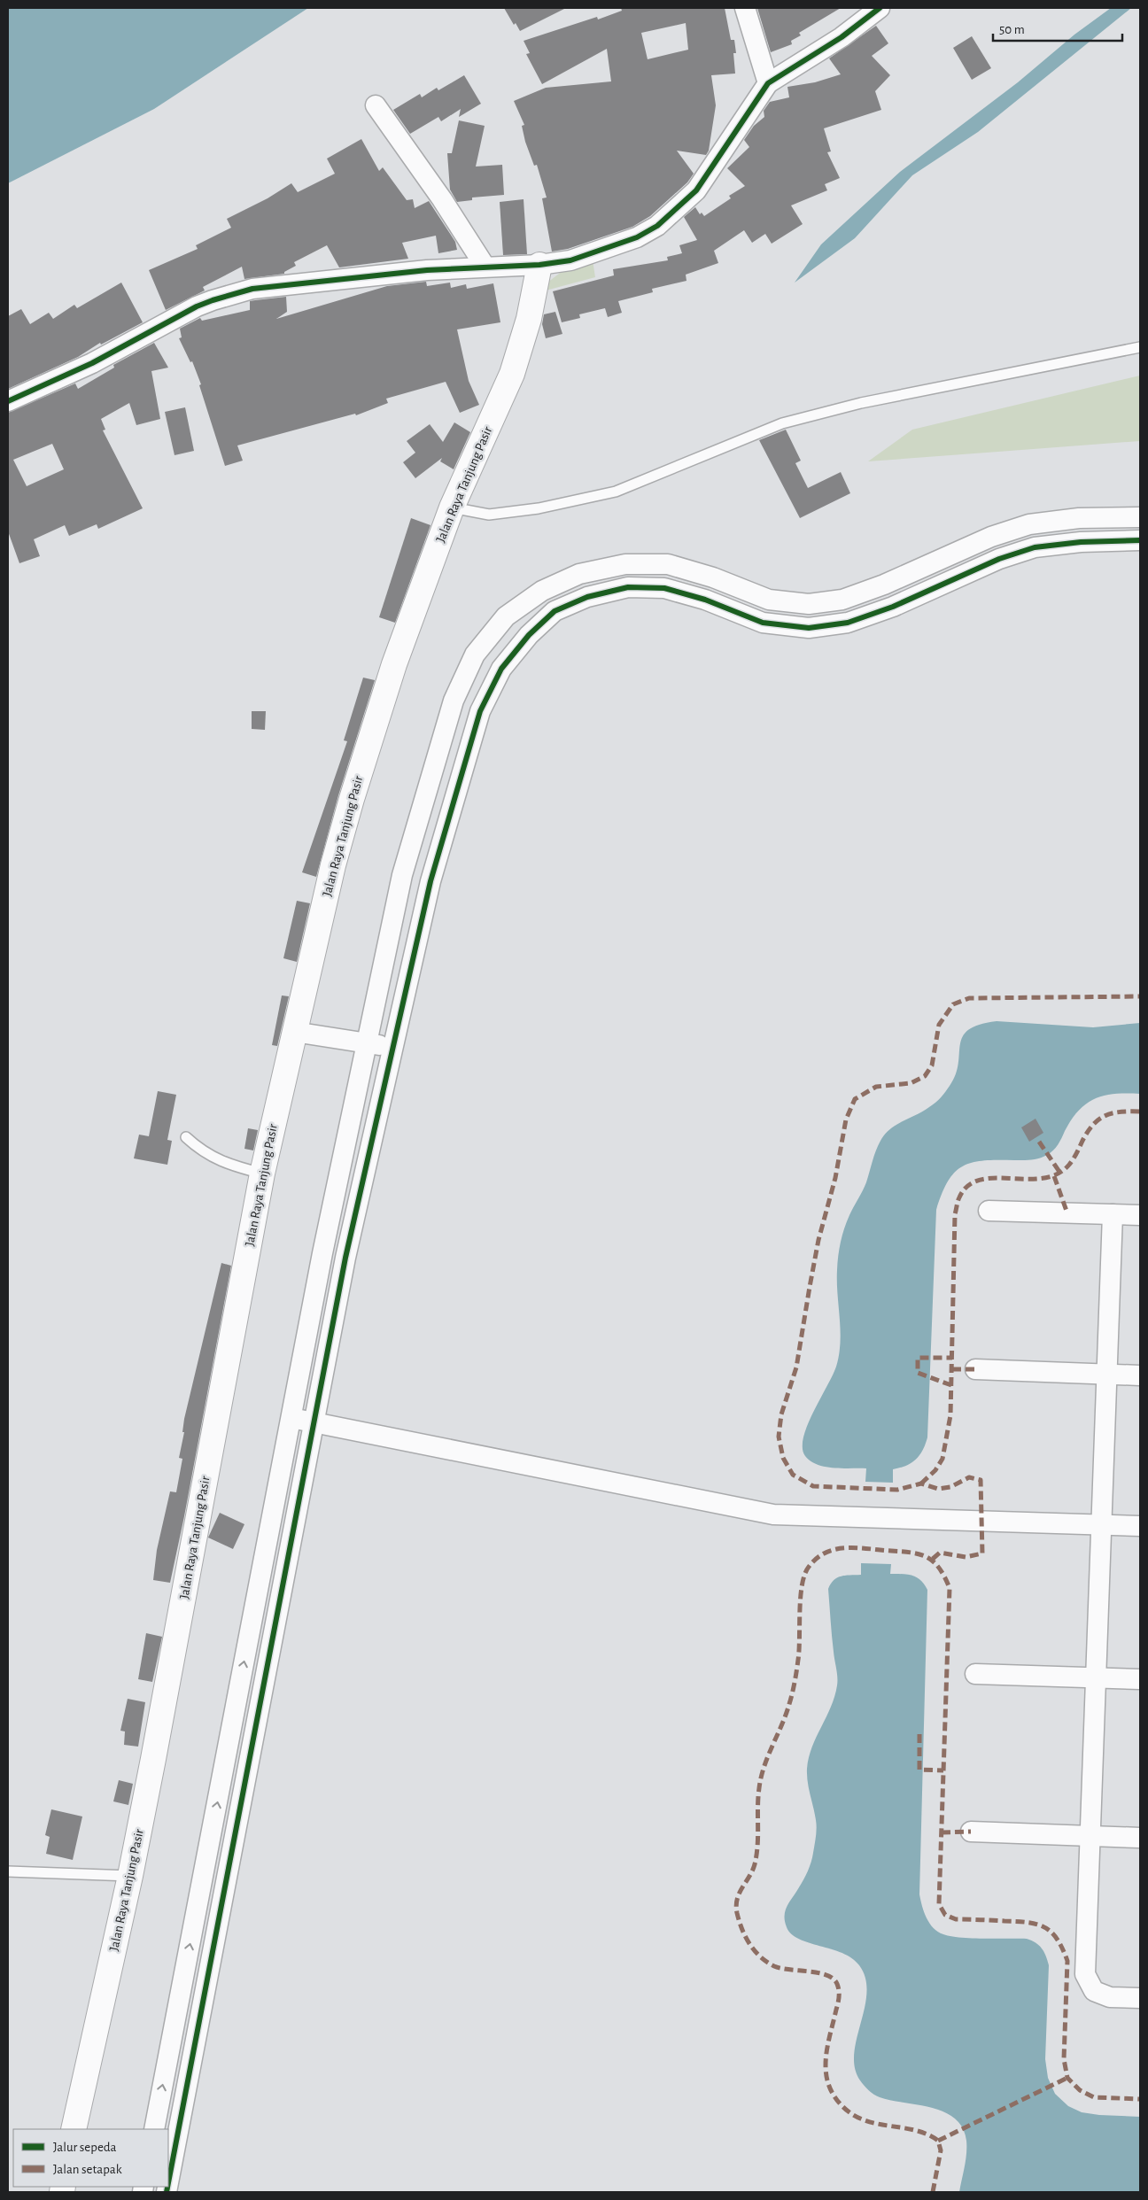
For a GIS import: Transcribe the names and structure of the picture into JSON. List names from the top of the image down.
{
  "streets": {
    "street": ["Jalan Raya Tanjung Pasir"]
  },
  "legend": ["Jalur sepeda", "Jalan setapak"],
  "scale_bar": "50 m"
}
